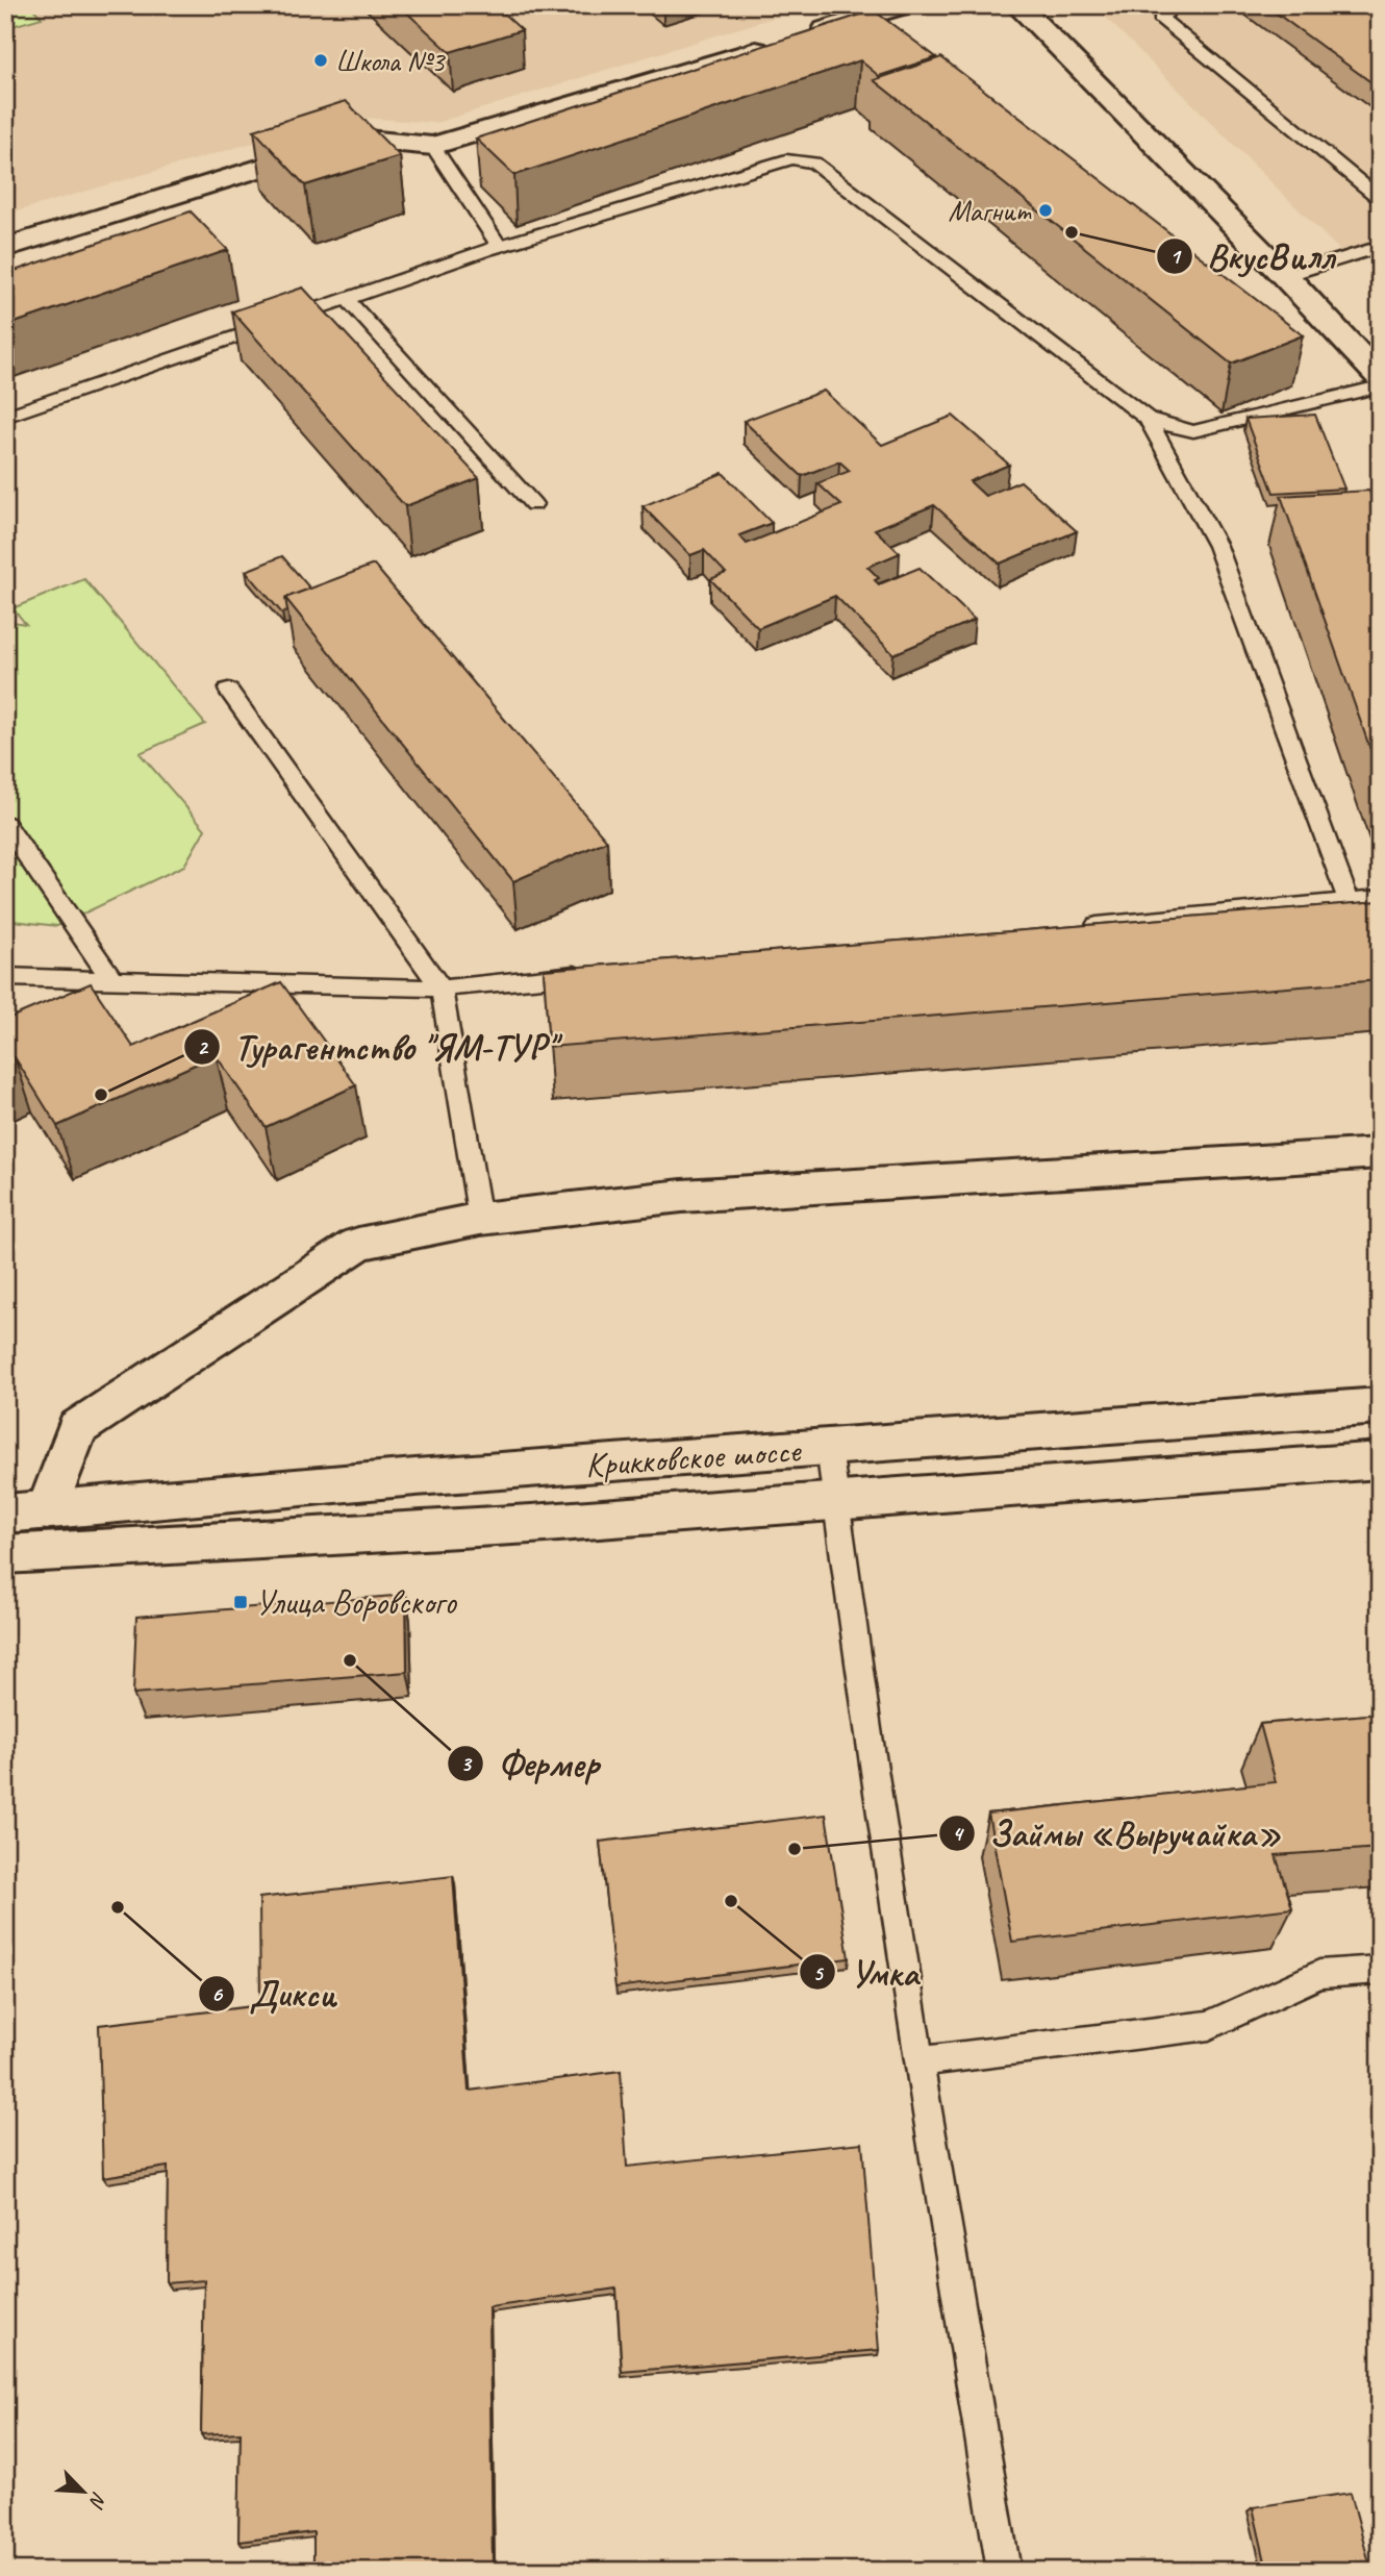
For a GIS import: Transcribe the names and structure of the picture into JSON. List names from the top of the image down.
{
  "streets": {
    "street": ["Крикковское шоссе"]
  },
  "places": {
    "other": [
      "Школа №3",
      "Магнит",
      "ВкусВилл",
      "Турагентство \"ЯМ-ТУР\"",
      "Фермер",
      "Займы «Выручайка»",
      "Умка",
      "Дикси"
    ],
    "transit": ["Улица Воровского"]
  },
  "north": "bottom right"
}
